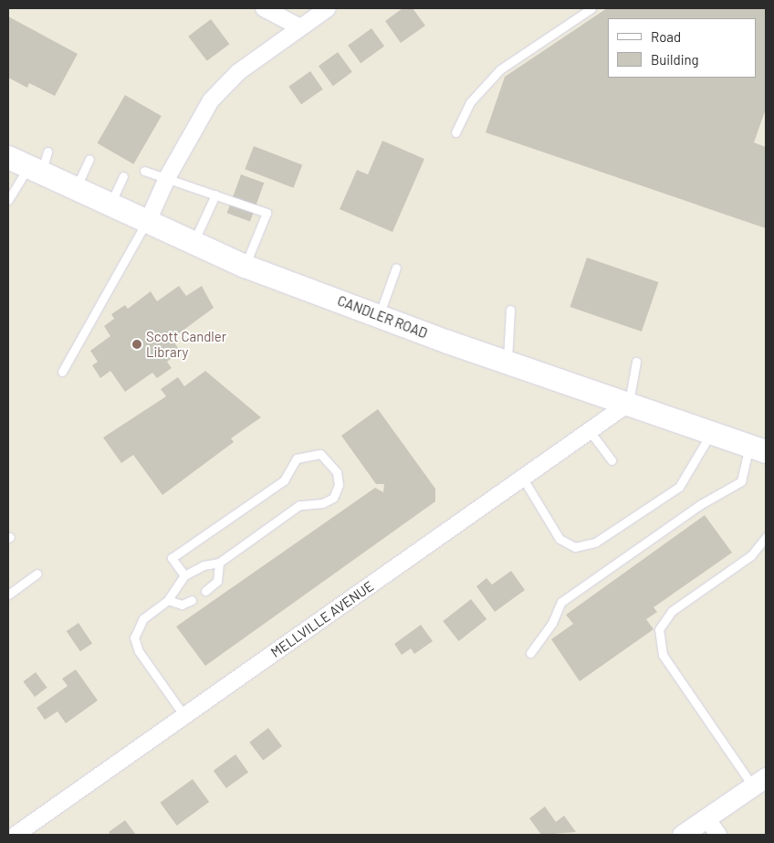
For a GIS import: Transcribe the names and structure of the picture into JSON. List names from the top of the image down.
{
  "streets": {
    "main road": ["CANDLER ROAD"],
    "street": ["MELLVILLE AVENUE"]
  },
  "crossings": [
    ["CANDLER ROAD", "MELLVILLE AVENUE"]
  ],
  "places": ["Scott Candler Library"],
  "legend": ["Road", "Building"]
}
